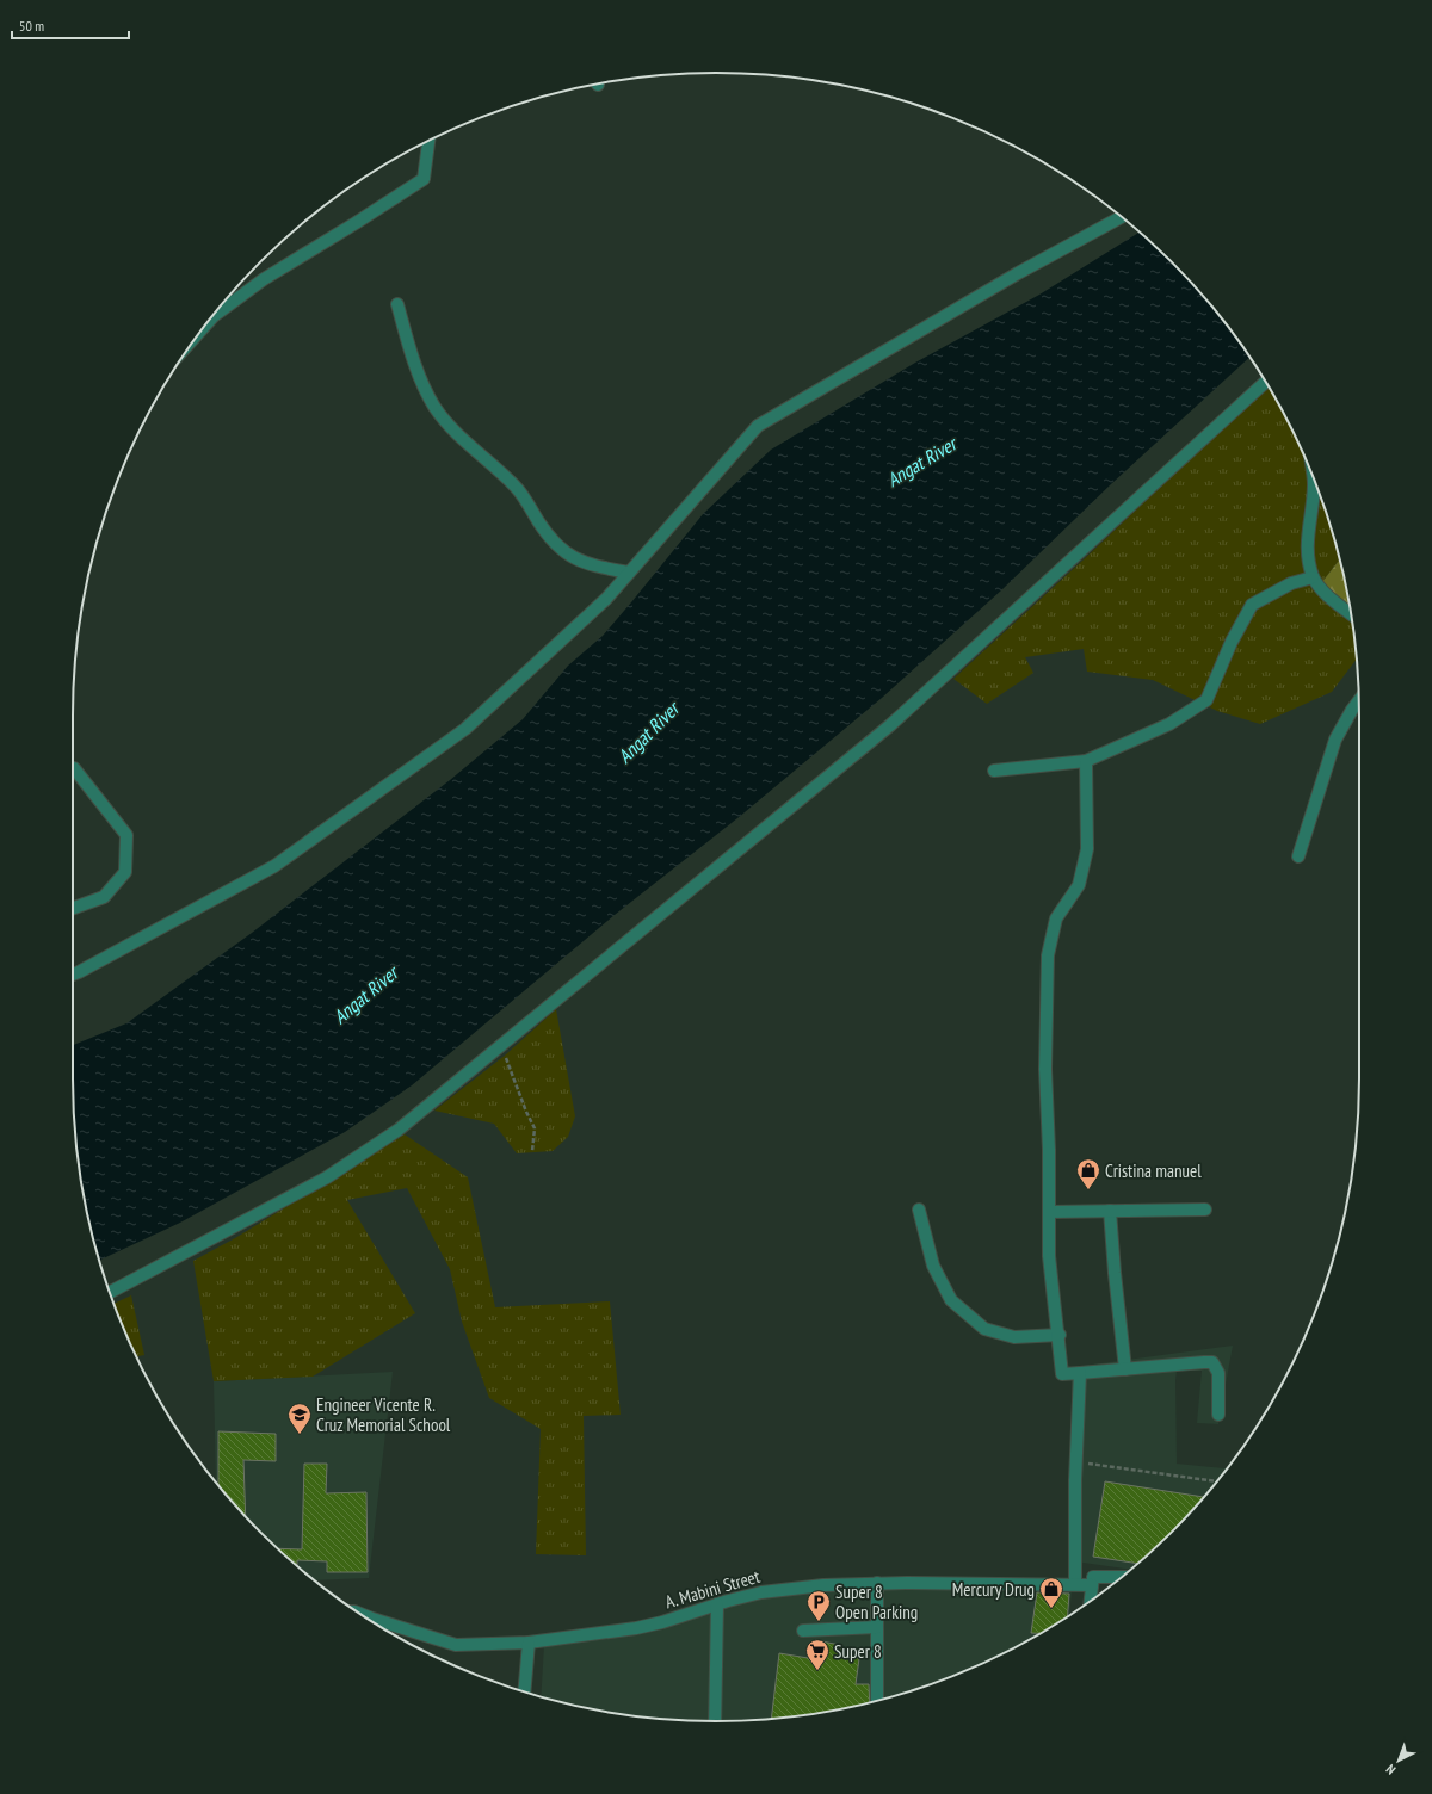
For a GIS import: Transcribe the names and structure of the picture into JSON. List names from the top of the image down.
{
  "streets": {
    "street": ["A. Mabini Street"]
  },
  "water": ["Angat River"],
  "places": {
    "shop": ["Cristina manuel", "Mercury Drug"],
    "school or university": ["Engineer Vicente R. Cruz Memorial School"],
    "parking": ["Super 8 Open Parking"],
    "supermarket": ["Super 8"]
  },
  "scale_bar": "50 m",
  "north": "bottom left"
}
